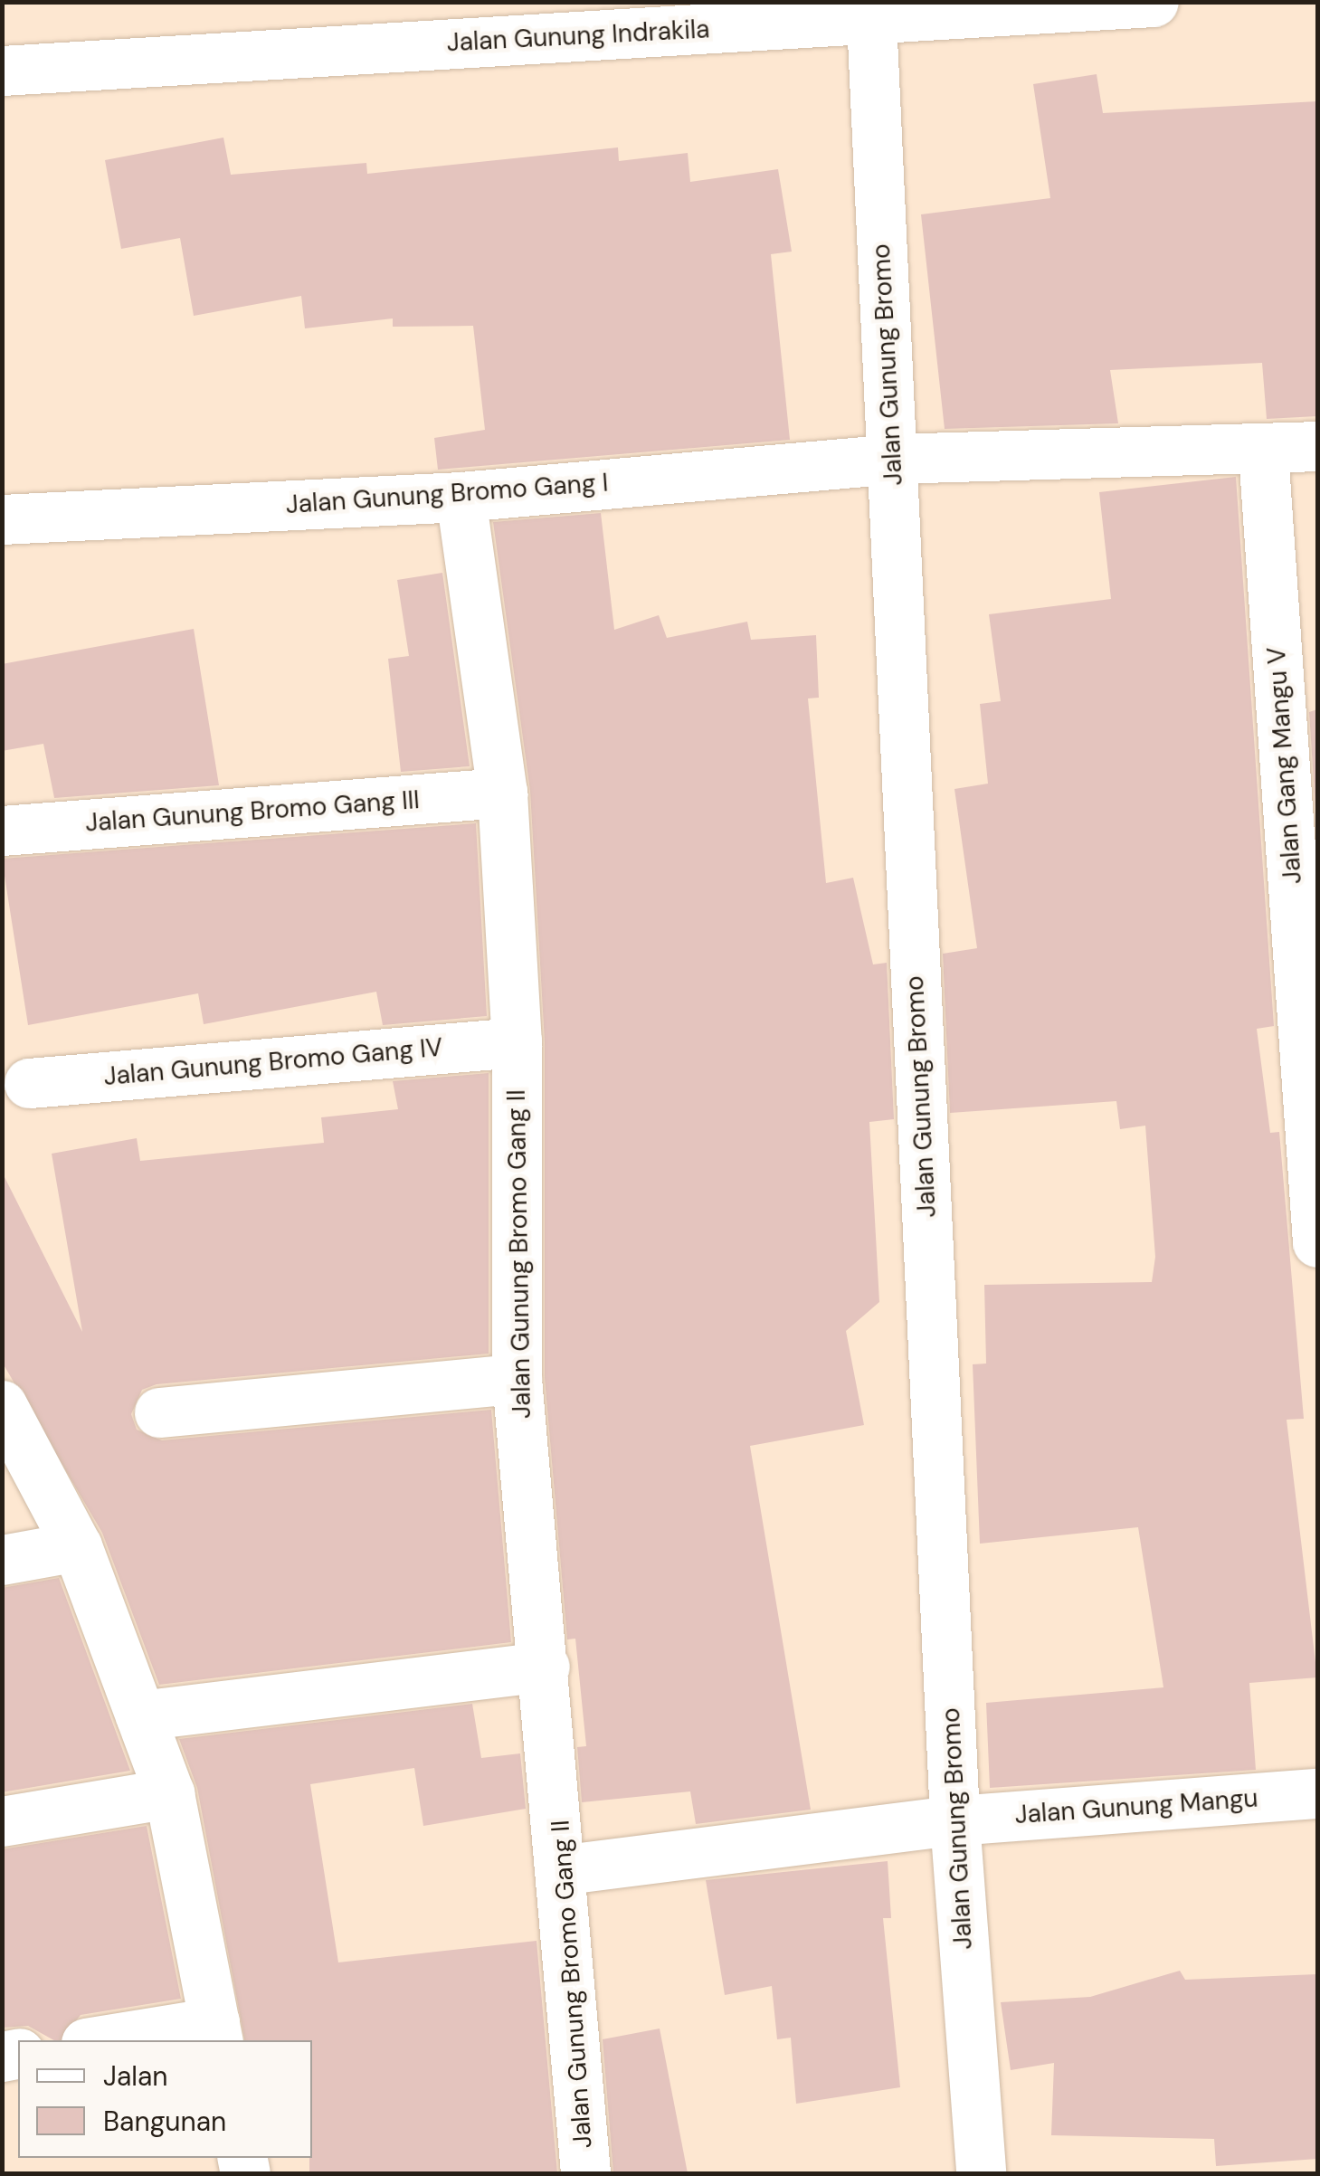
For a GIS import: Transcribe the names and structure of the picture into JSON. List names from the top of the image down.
{
  "streets": {
    "street": [
      "Jalan Gunung Indrakila",
      "Jalan Gunung Bromo",
      "Jalan Gunung Bromo Gang I",
      "Jalan Gang Mangu V",
      "Jalan Gunung Bromo Gang III",
      "Jalan Gunung Bromo Gang IV",
      "Jalan Gunung Bromo Gang II",
      "Jalan Gunung Mangu"
    ]
  },
  "crossings": [
    ["Jalan Gunung Indrakila", "Jalan Gunung Bromo"],
    ["Jalan Gunung Bromo", "Jalan Gunung Bromo Gang I"],
    ["Jalan Gunung Bromo", "Jalan Gunung Mangu"],
    ["Jalan Gunung Bromo Gang I", "Jalan Gang Mangu V"],
    ["Jalan Gunung Bromo Gang I", "Jalan Gunung Bromo Gang II"],
    ["Jalan Gunung Bromo Gang III", "Jalan Gunung Bromo Gang II"],
    ["Jalan Gunung Bromo Gang IV", "Jalan Gunung Bromo Gang II"],
    ["Jalan Gunung Bromo Gang II", "Jalan Gunung Mangu"]
  ],
  "legend": ["Jalan", "Bangunan"]
}
